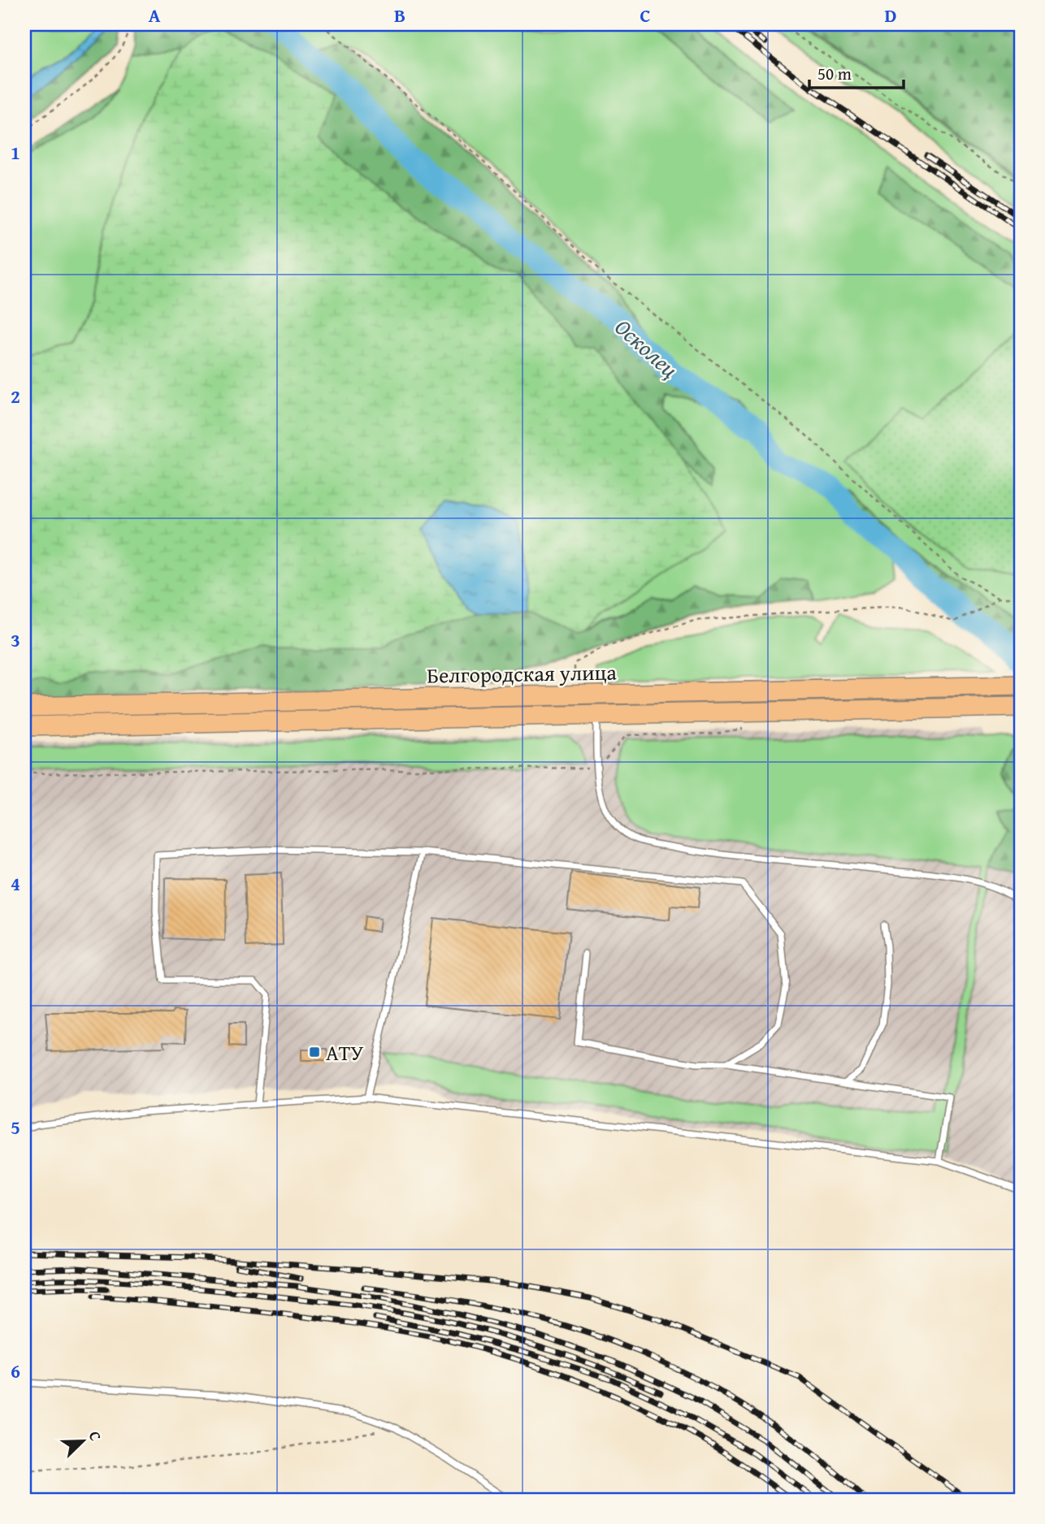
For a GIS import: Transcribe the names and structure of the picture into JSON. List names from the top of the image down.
{
  "streets": {
    "main road": ["Белгородская улица"]
  },
  "water": ["Осколец"],
  "places": {
    "transit": ["АТУ"]
  },
  "scale_bar": "50 m",
  "north": "top right",
  "grid": {
    "columns": [
      "A",
      "B",
      "C",
      "D"
    ],
    "rows": [
      "1",
      "2",
      "3",
      "4",
      "5",
      "6"
    ]
  }
}
